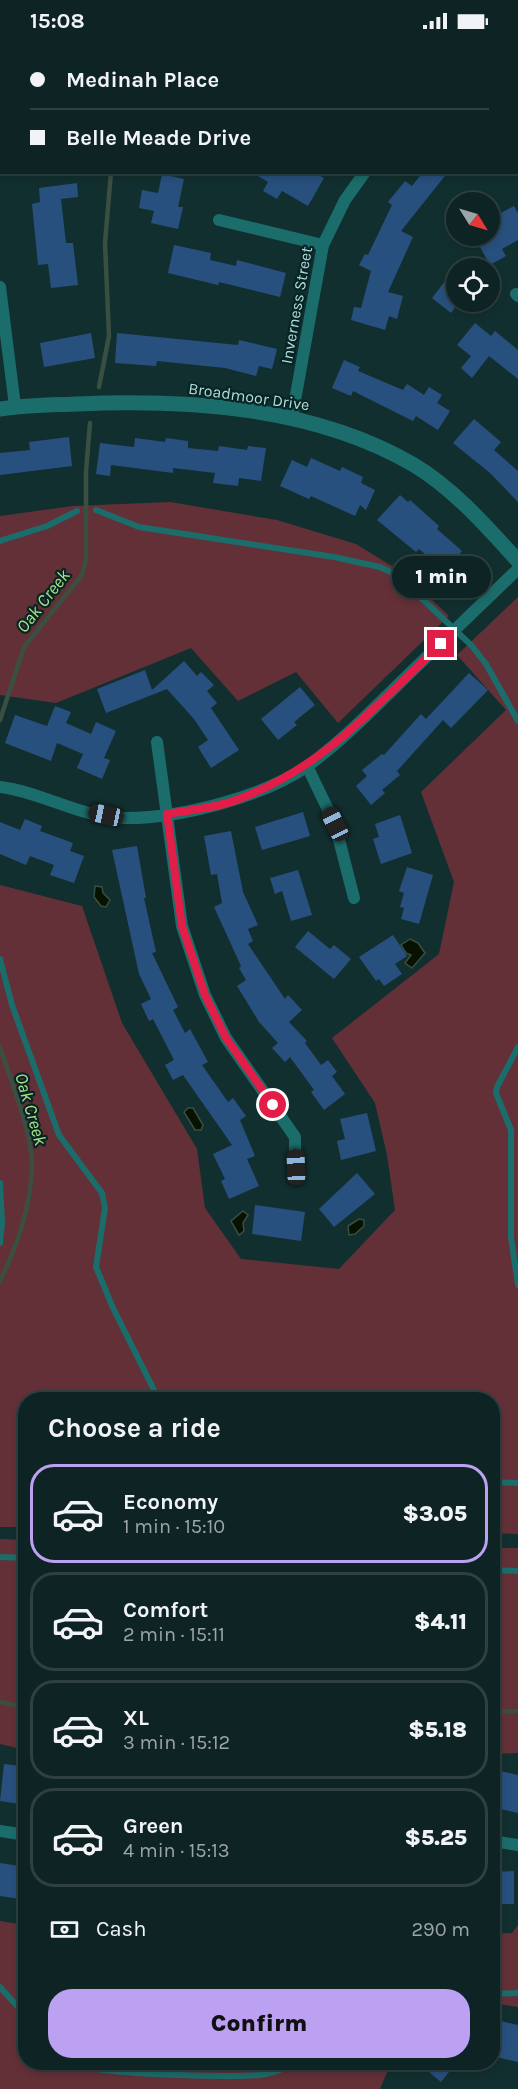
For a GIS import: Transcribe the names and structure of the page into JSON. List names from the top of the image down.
{
  "streets": {
    "street": ["Inverness Street", "Broadmoor Drive"]
  },
  "crossings": [
    ["Inverness Street", "Broadmoor Drive"]
  ],
  "water": ["Oak Creek"],
  "north": "bottom right",
  "page": {
    "status": "15:08",
    "banner": ["Medinah Place", "Belle Meade Drive"],
    "bubble": "1 min",
    "heading": "Choose a ride",
    "list": [
      {
        "name": "Economy",
        "note": "1 min · 15:10",
        "value": "$3.05"
      },
      {
        "name": "Comfort",
        "note": "2 min · 15:11",
        "value": "$4.11"
      },
      {
        "name": "XL",
        "note": "3 min · 15:12",
        "value": "$5.18"
      },
      {
        "name": "Green",
        "note": "4 min · 15:13",
        "value": "$5.25"
      }
    ],
    "pay": ["Cash", "290 m"],
    "buttons": "Confirm"
  }
}
